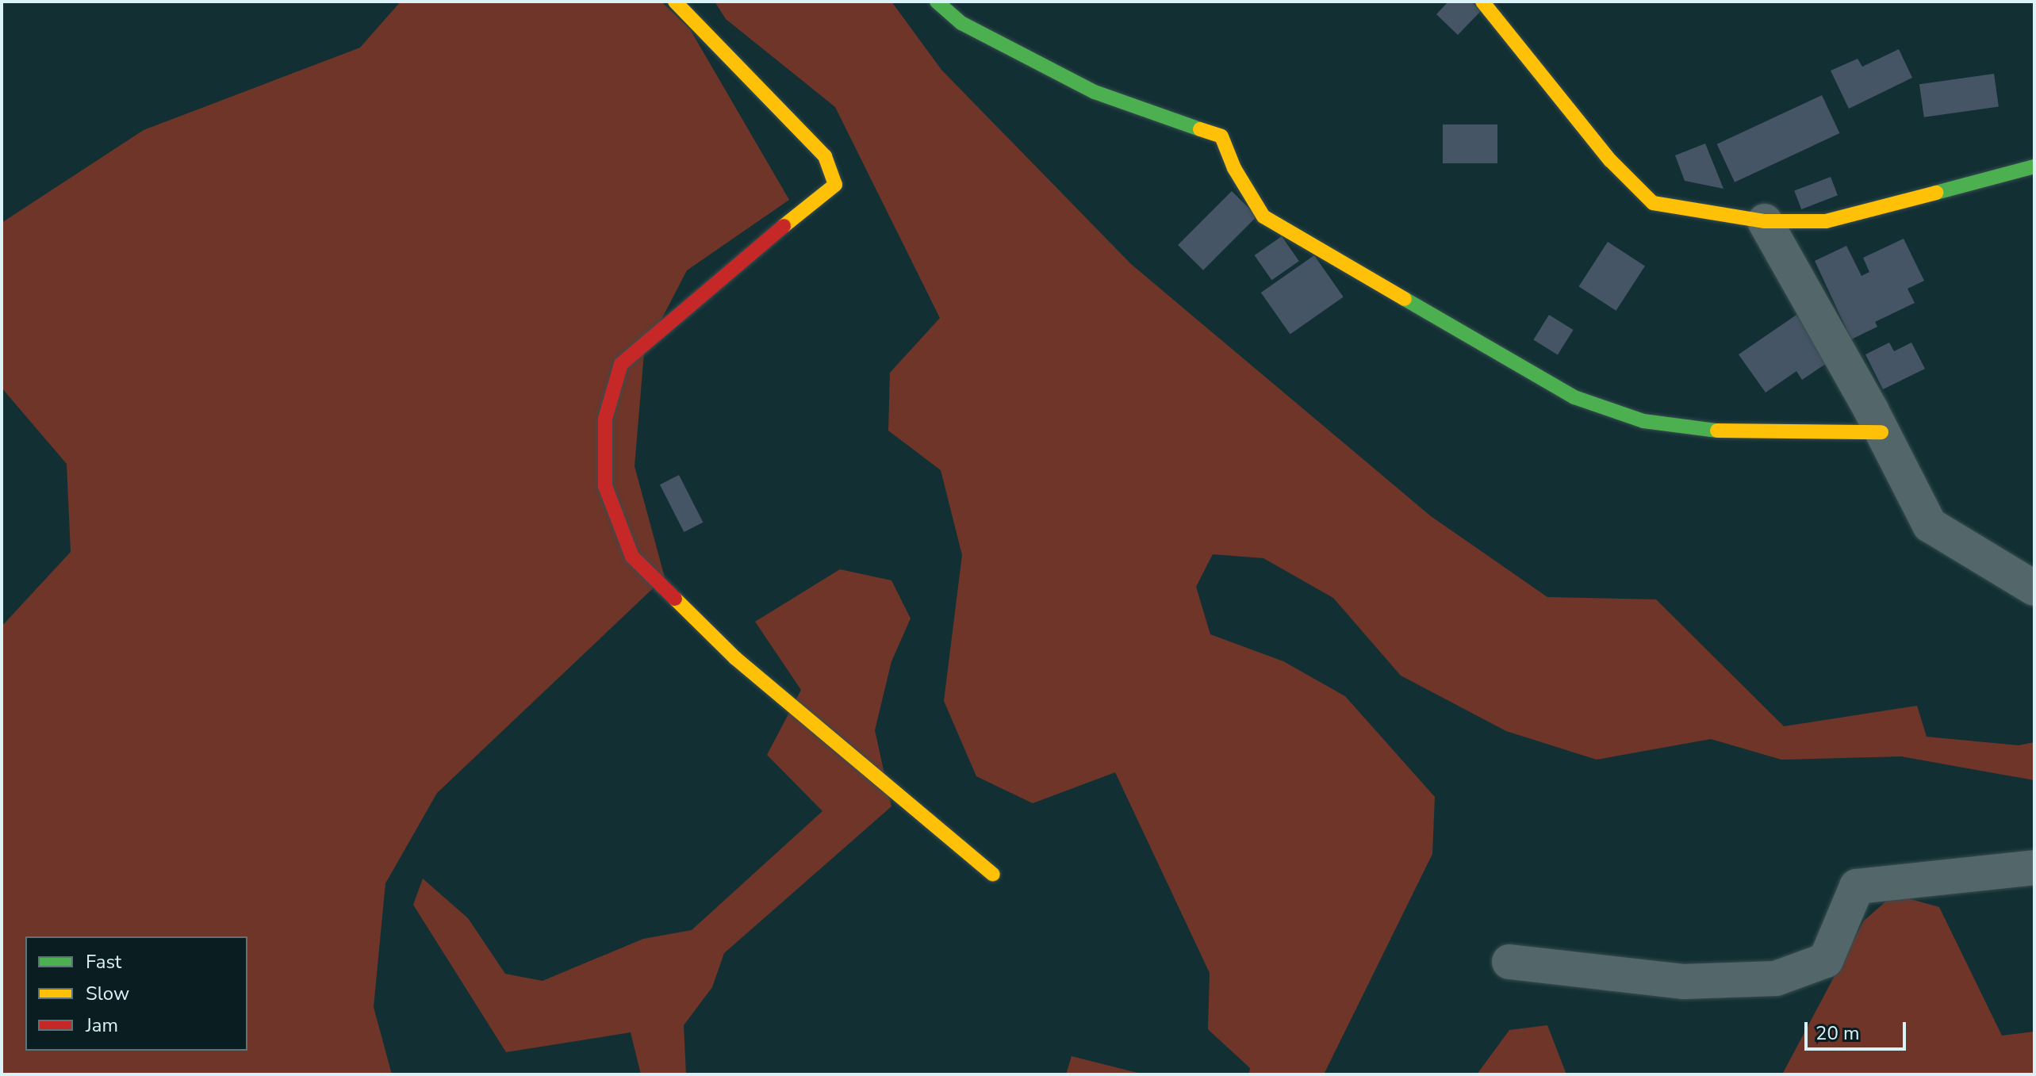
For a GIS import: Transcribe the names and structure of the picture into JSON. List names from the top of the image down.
{
  "legend": ["Fast", "Slow", "Jam"],
  "scale_bar": "20 m"
}
